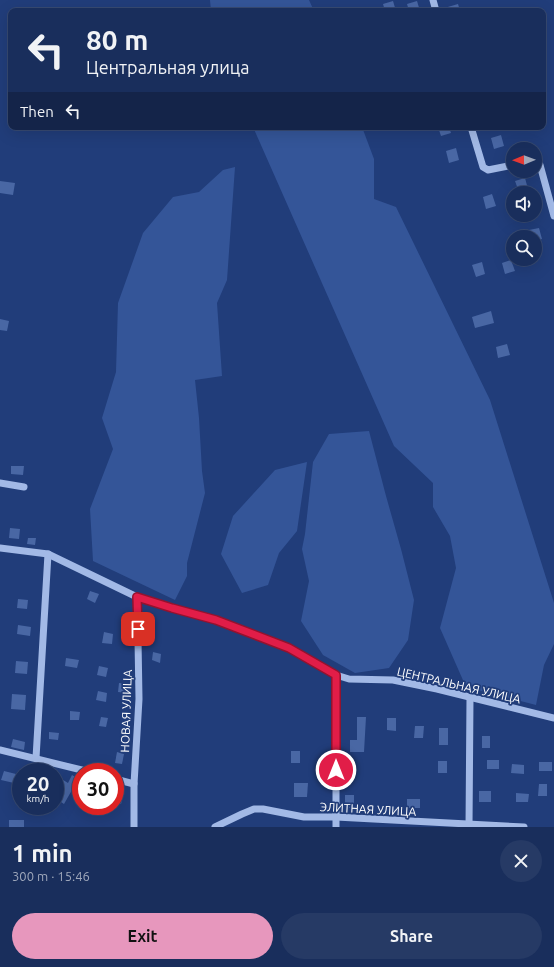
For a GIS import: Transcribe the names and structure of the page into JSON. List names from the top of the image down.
{
  "streets": {
    "street": ["ЦЕНТРАЛЬНАЯ УЛИЦА", "НОВАЯ УЛИЦА", "ЭЛИТНАЯ УЛИЦА"]
  },
  "crossings": [
    ["ЦЕНТРАЛЬНАЯ УЛИЦА", "НОВАЯ УЛИЦА"]
  ],
  "north": "left",
  "page": {
    "turn": ["80 m", "Центральная улица"],
    "then": "Then",
    "speed": "20 km/h",
    "limit": "30",
    "heading": ["1 min", "300 m · 15:46"],
    "buttons": ["Exit", "Share"]
  }
}
